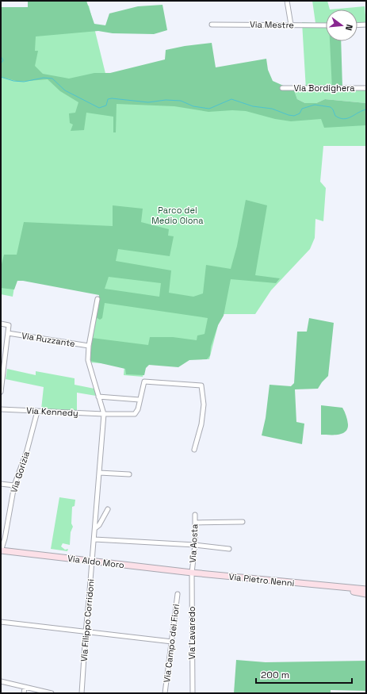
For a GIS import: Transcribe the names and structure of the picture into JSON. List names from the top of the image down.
{
  "streets": {
    "main road": ["Via Aldo Moro", "Via Pietro Nenni"],
    "street": [
      "Via Mestre",
      "Via Bordighera",
      "Via Ruzzante",
      "Via Kennedy",
      "Via Gorizia",
      "Via Aosta",
      "Via Filippo Corridoni",
      "Via Lavaredo",
      "Via Campo dei Fiori"
    ]
  },
  "crossings": [
    ["Via Ruzzante", "Via Filippo Corridoni"],
    ["Via Kennedy", "Via Gorizia"],
    ["Via Kennedy", "Via Filippo Corridoni"],
    ["Via Gorizia", "Via Aldo Moro"],
    ["Via Aosta", "Via Aldo Moro"],
    ["Via Aosta", "Via Pietro Nenni"],
    ["Via Aosta", "Via Lavaredo"],
    ["Via Aldo Moro", "Via Pietro Nenni"],
    ["Via Aldo Moro", "Via Filippo Corridoni"],
    ["Via Aldo Moro", "Via Lavaredo"],
    ["Via Pietro Nenni", "Via Lavaredo"]
  ],
  "parks": ["Parco del Medio Olona"],
  "scale_bar": "200 m",
  "north": "right"
}
